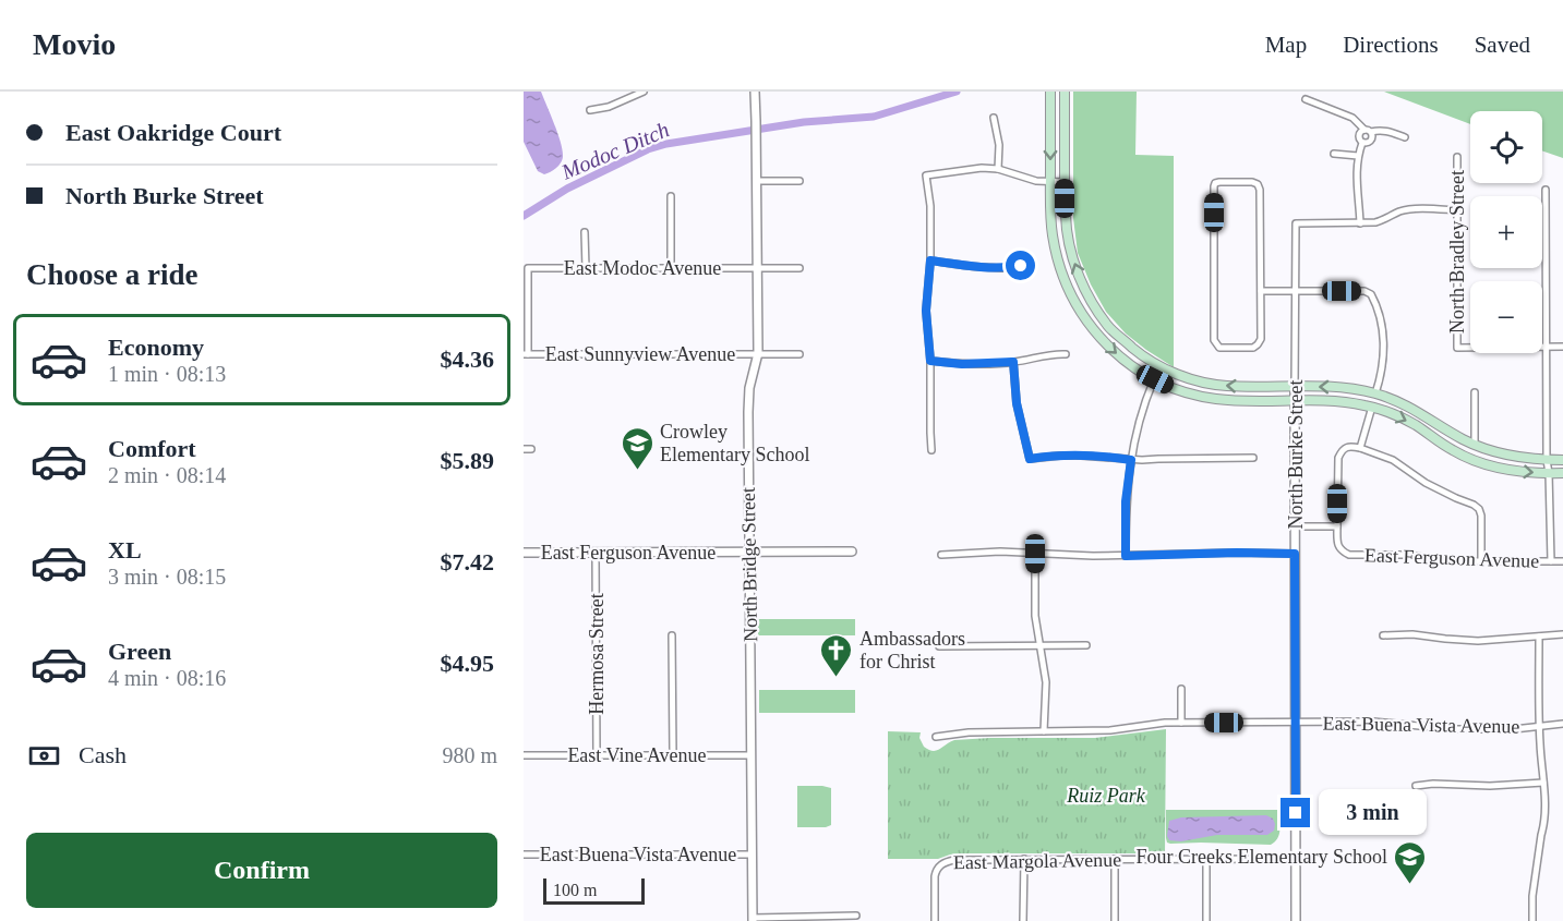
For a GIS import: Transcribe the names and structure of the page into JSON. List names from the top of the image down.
{
  "streets": {
    "street": [
      "North Bradley Street",
      "East Modoc Avenue",
      "East Sunnyview Avenue",
      "North Burke Street",
      "East Ferguson Avenue",
      "North Bridge Street",
      "Hermosa Street",
      "East Buena Vista Avenue",
      "East Vine Avenue",
      "East Margola Avenue"
    ]
  },
  "crossings": [
    ["East Modoc Avenue", "East Sunnyview Avenue"],
    ["East Modoc Avenue", "North Bridge Street"],
    ["East Sunnyview Avenue", "North Bridge Street"],
    ["North Burke Street", "East Buena Vista Avenue"],
    ["North Burke Street", "East Margola Avenue"],
    ["East Ferguson Avenue", "North Bridge Street"],
    ["East Ferguson Avenue", "Hermosa Street"],
    ["North Bridge Street", "East Buena Vista Avenue"],
    ["North Bridge Street", "East Vine Avenue"],
    ["Hermosa Street", "East Vine Avenue"]
  ],
  "water": ["Modoc Ditch"],
  "parks": ["Ruiz Park"],
  "places": {
    "school or university": ["Crowley Elementary School", "Four Creeks Elementary School"],
    "church": ["Ambassadors for Christ"]
  },
  "scale_bar": "100 m",
  "page": {
    "header": "Movio",
    "nav": ["Map", "Directions", "Saved"],
    "banner": ["East Oakridge Court", "North Burke Street"],
    "map_buttons": ["+", "−"],
    "heading": "Choose a ride",
    "list": [
      {
        "name": "Economy",
        "note": "1 min · 08:13",
        "value": "$4.36"
      },
      {
        "name": "Comfort",
        "note": "2 min · 08:14",
        "value": "$5.89"
      },
      {
        "name": "XL",
        "note": "3 min · 08:15",
        "value": "$7.42"
      },
      {
        "name": "Green",
        "note": "4 min · 08:16",
        "value": "$4.95"
      }
    ],
    "pay": ["Cash", "980 m"],
    "bubble": "3 min",
    "buttons": "Confirm",
    "scale": "100 m"
  }
}
